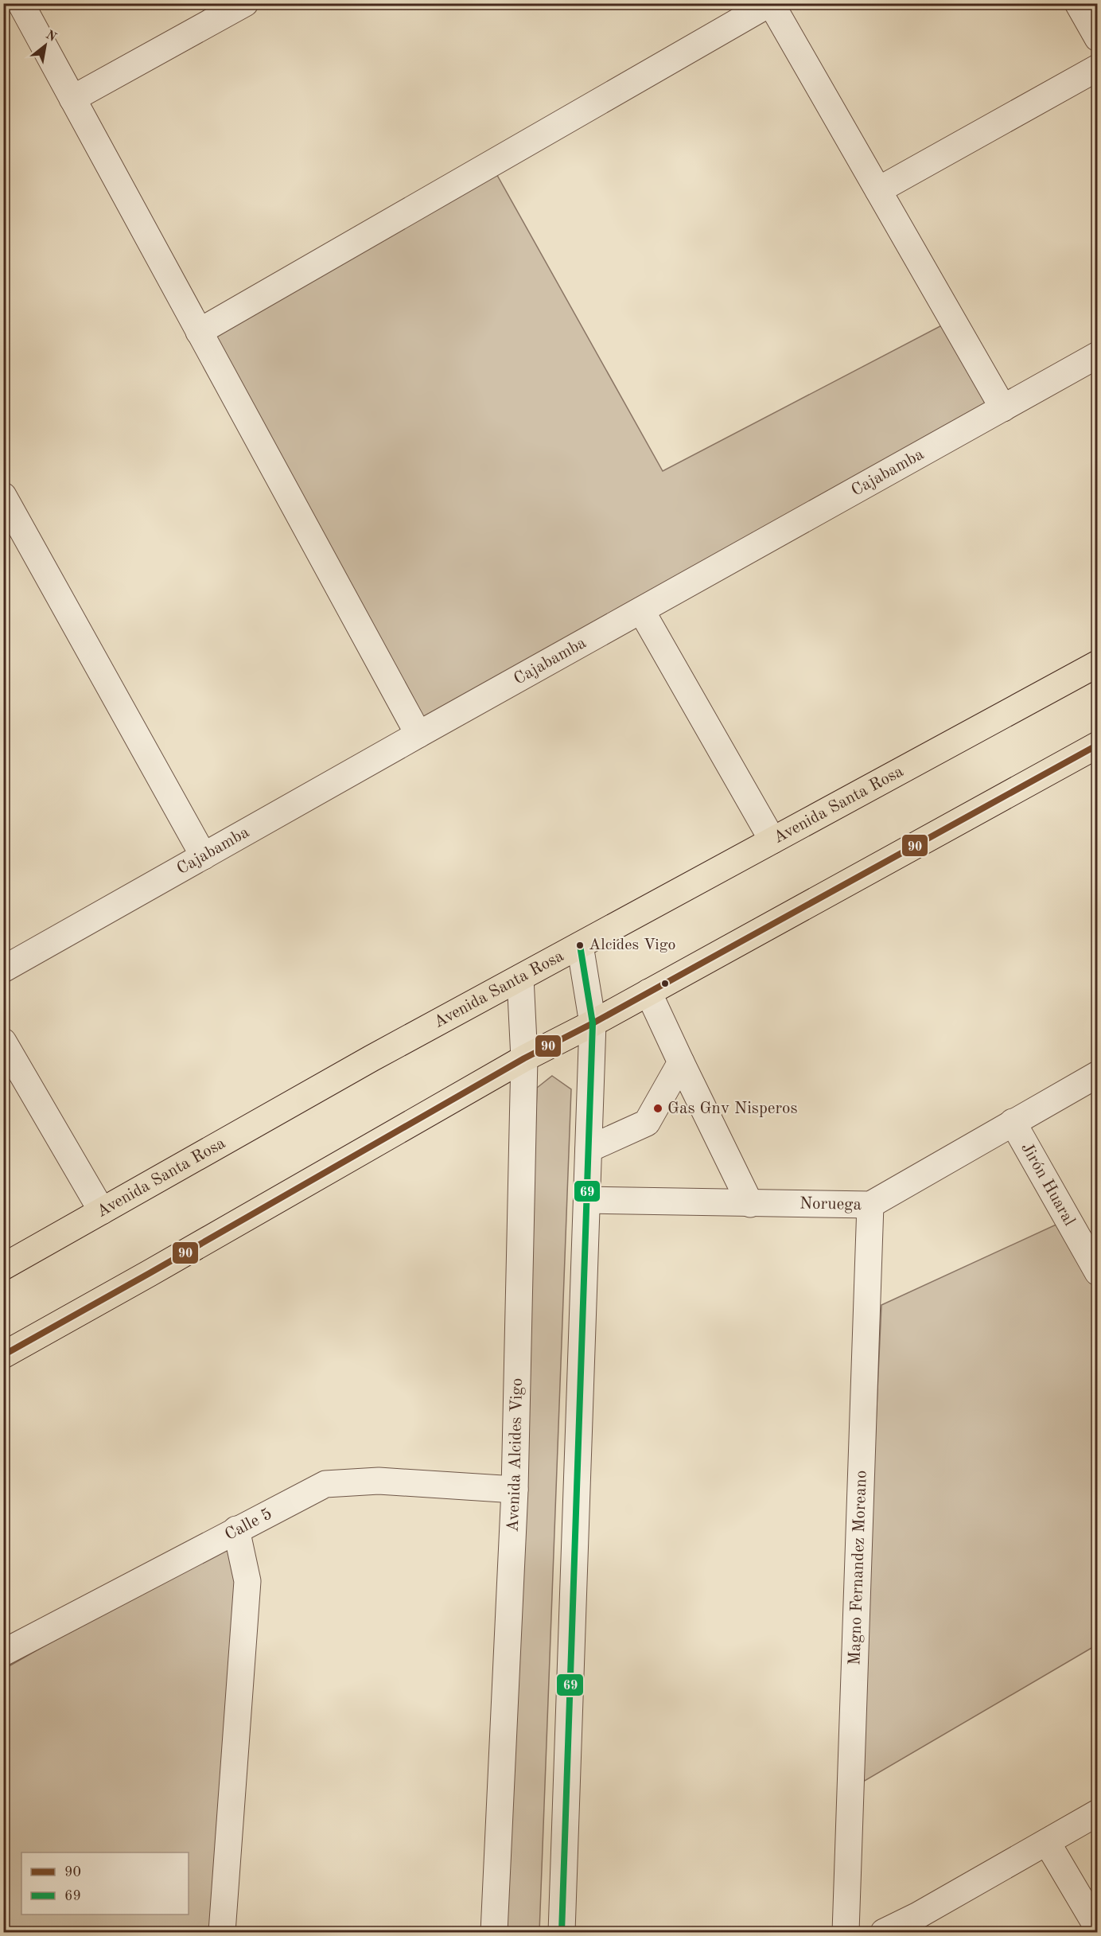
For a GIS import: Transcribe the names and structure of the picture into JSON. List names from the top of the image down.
{
  "streets": {
    "main road": ["Avenida Santa Rosa"],
    "street": [
      "Cajabamba",
      "Jirón Huaral",
      "Noruega",
      "Avenida Alcides Vigo",
      "Calle 5",
      "Magno Fernandez Moreano"
    ]
  },
  "crossings": [
    ["Avenida Santa Rosa", "Avenida Alcides Vigo"],
    ["Jirón Huaral", "Noruega"],
    ["Noruega", "Magno Fernandez Moreano"],
    ["Avenida Alcides Vigo", "Calle 5"]
  ],
  "places": ["Alcides Vigo", "Gas Gnv Nisperos"],
  "lines": ["transit line 90", "transit line 69"],
  "legend": ["90", "69"],
  "north": "top right"
}
